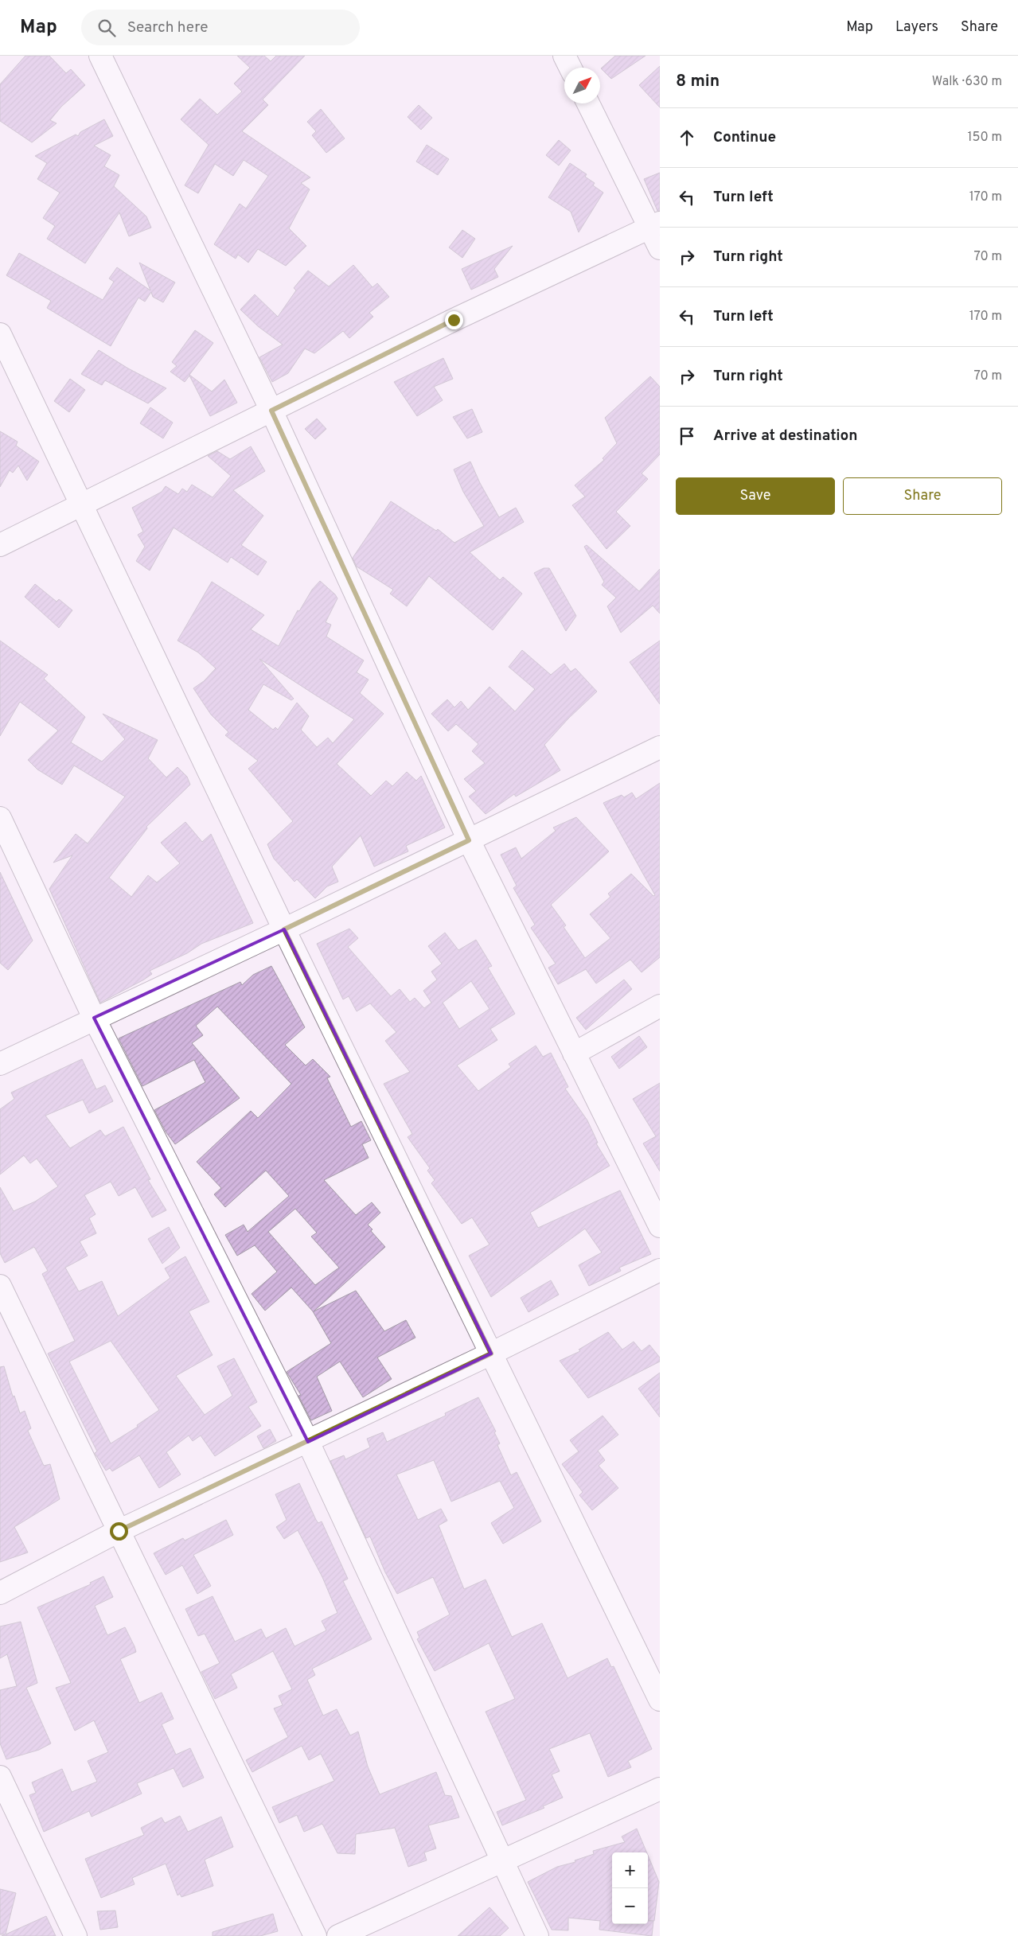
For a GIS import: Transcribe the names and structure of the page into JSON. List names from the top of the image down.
{
  "north": "top right",
  "page": {
    "header": "Map",
    "search": "Search here",
    "nav": ["Map", "Layers", "Share"],
    "heading": ["8 min", "Walk · 630 m"],
    "list": [
      ["Continue", "150 m"],
      ["Turn left", "170 m"],
      ["Turn right", "70 m"],
      ["Turn left", "170 m"],
      ["Turn right", "70 m"],
      "Arrive at destination"
    ],
    "buttons": ["Save", "Share"],
    "map_buttons": ["+", "−"]
  }
}
